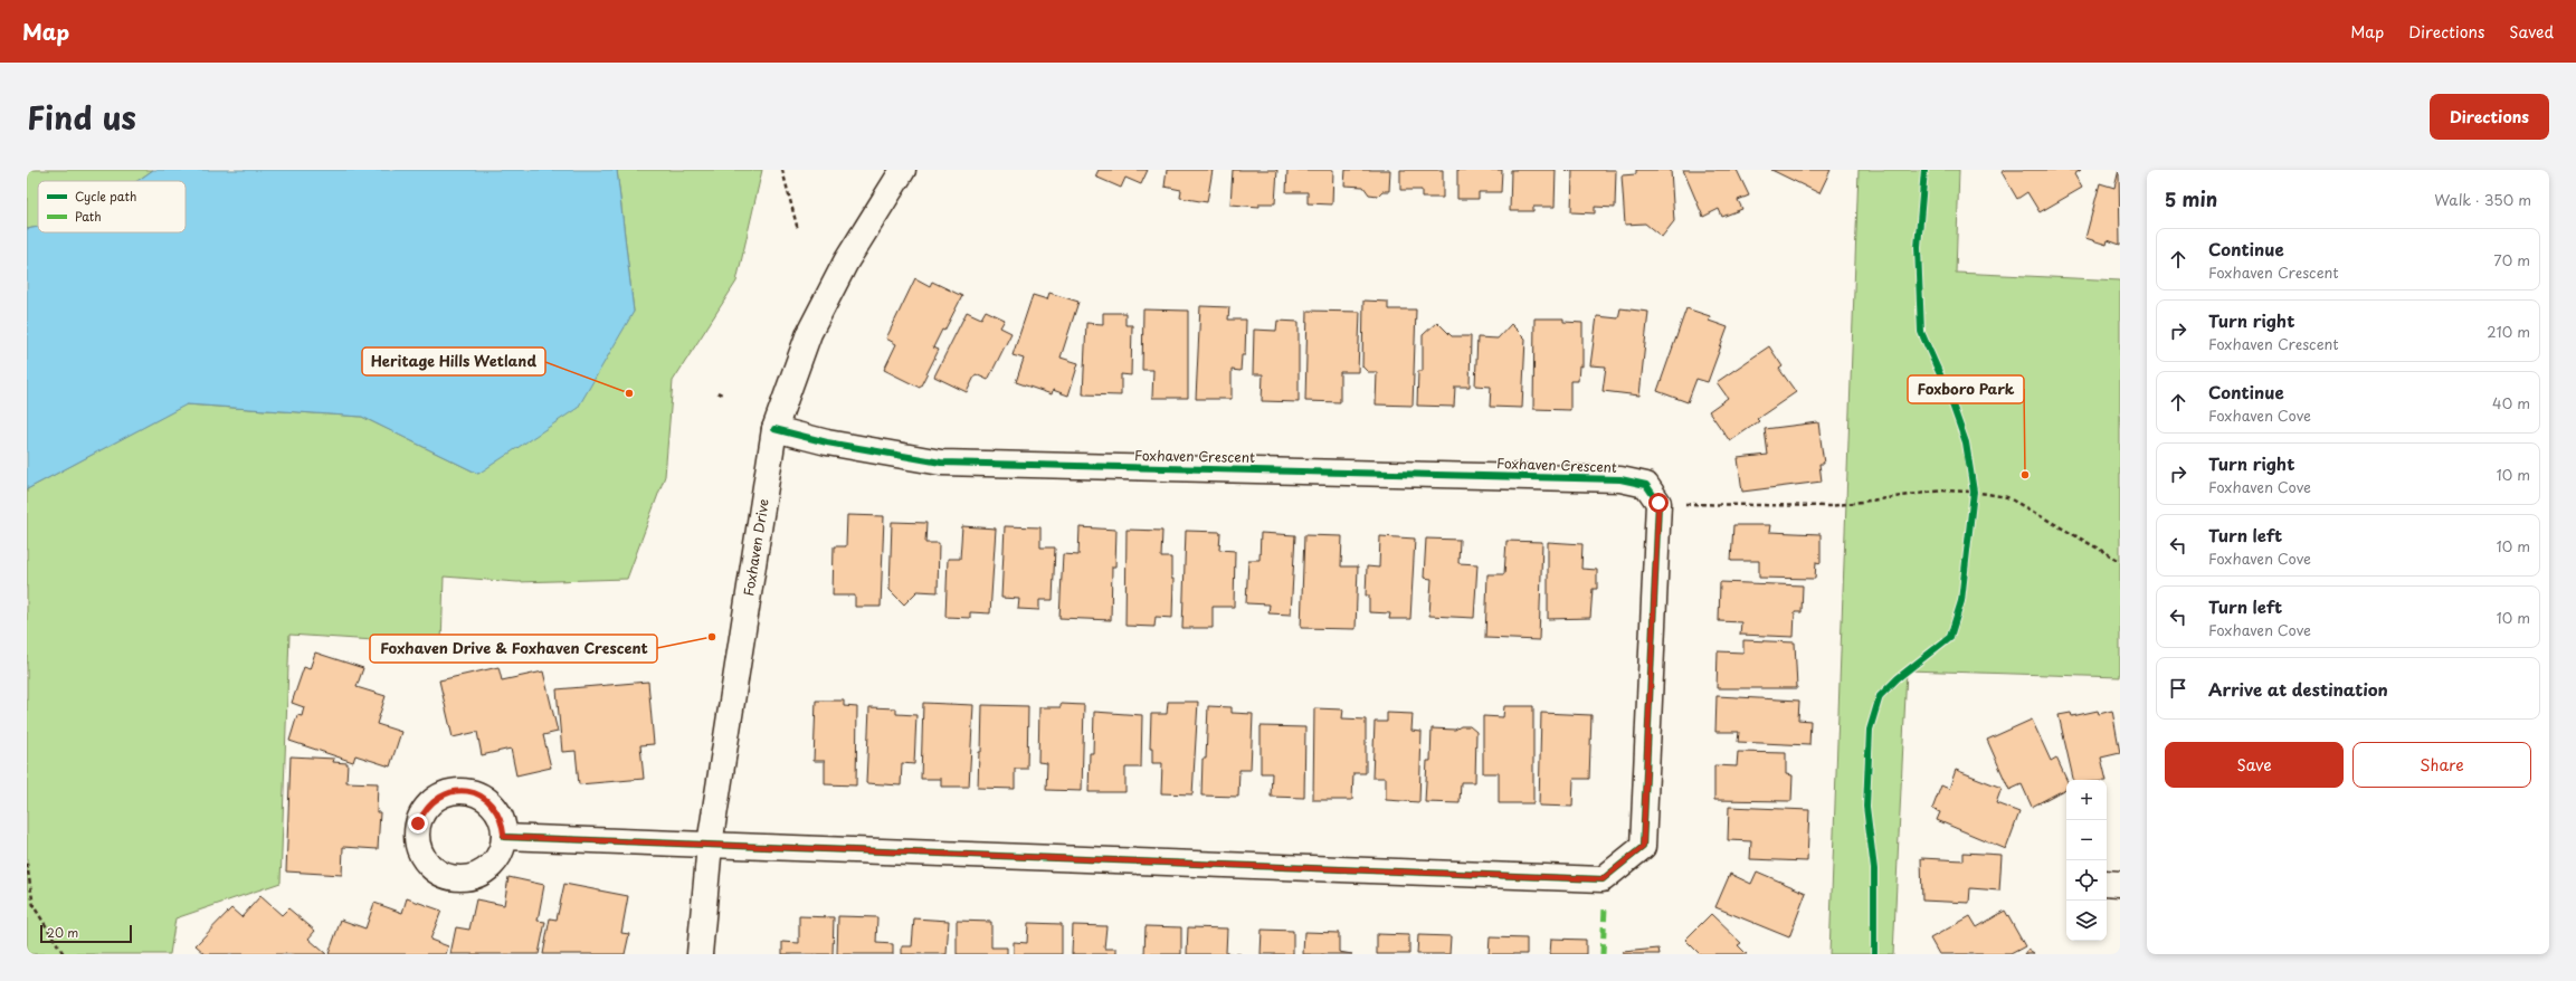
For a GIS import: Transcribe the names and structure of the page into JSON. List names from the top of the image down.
{
  "streets": {
    "street": ["Foxhaven Crescent", "Foxhaven Drive"]
  },
  "crossings": [
    ["Foxhaven Crescent", "Foxhaven Drive"]
  ],
  "places": ["Heritage Hills Wetland", "Foxboro Park", "Foxhaven Drive & Foxhaven Crescent"],
  "legend": ["Cycle path", "Path"],
  "scale_bar": "20 m",
  "page": {
    "header": "Map",
    "nav": ["Map", "Directions", "Saved"],
    "title": "Find us",
    "buttons": [
      "Directions",
      ["Save", "Share"]
    ],
    "heading": ["5 min", "Walk · 350 m"],
    "list": [
      ["Continue", "Foxhaven Crescent", "70 m"],
      ["Turn right", "Foxhaven Crescent", "210 m"],
      ["Continue", "Foxhaven Cove", "40 m"],
      ["Turn right", "Foxhaven Cove", "10 m"],
      ["Turn left", "Foxhaven Cove", "10 m"],
      ["Turn left", "Foxhaven Cove", "10 m"],
      "Arrive at destination"
    ],
    "map_buttons": ["+", "−"],
    "scale": "20 m"
  }
}
